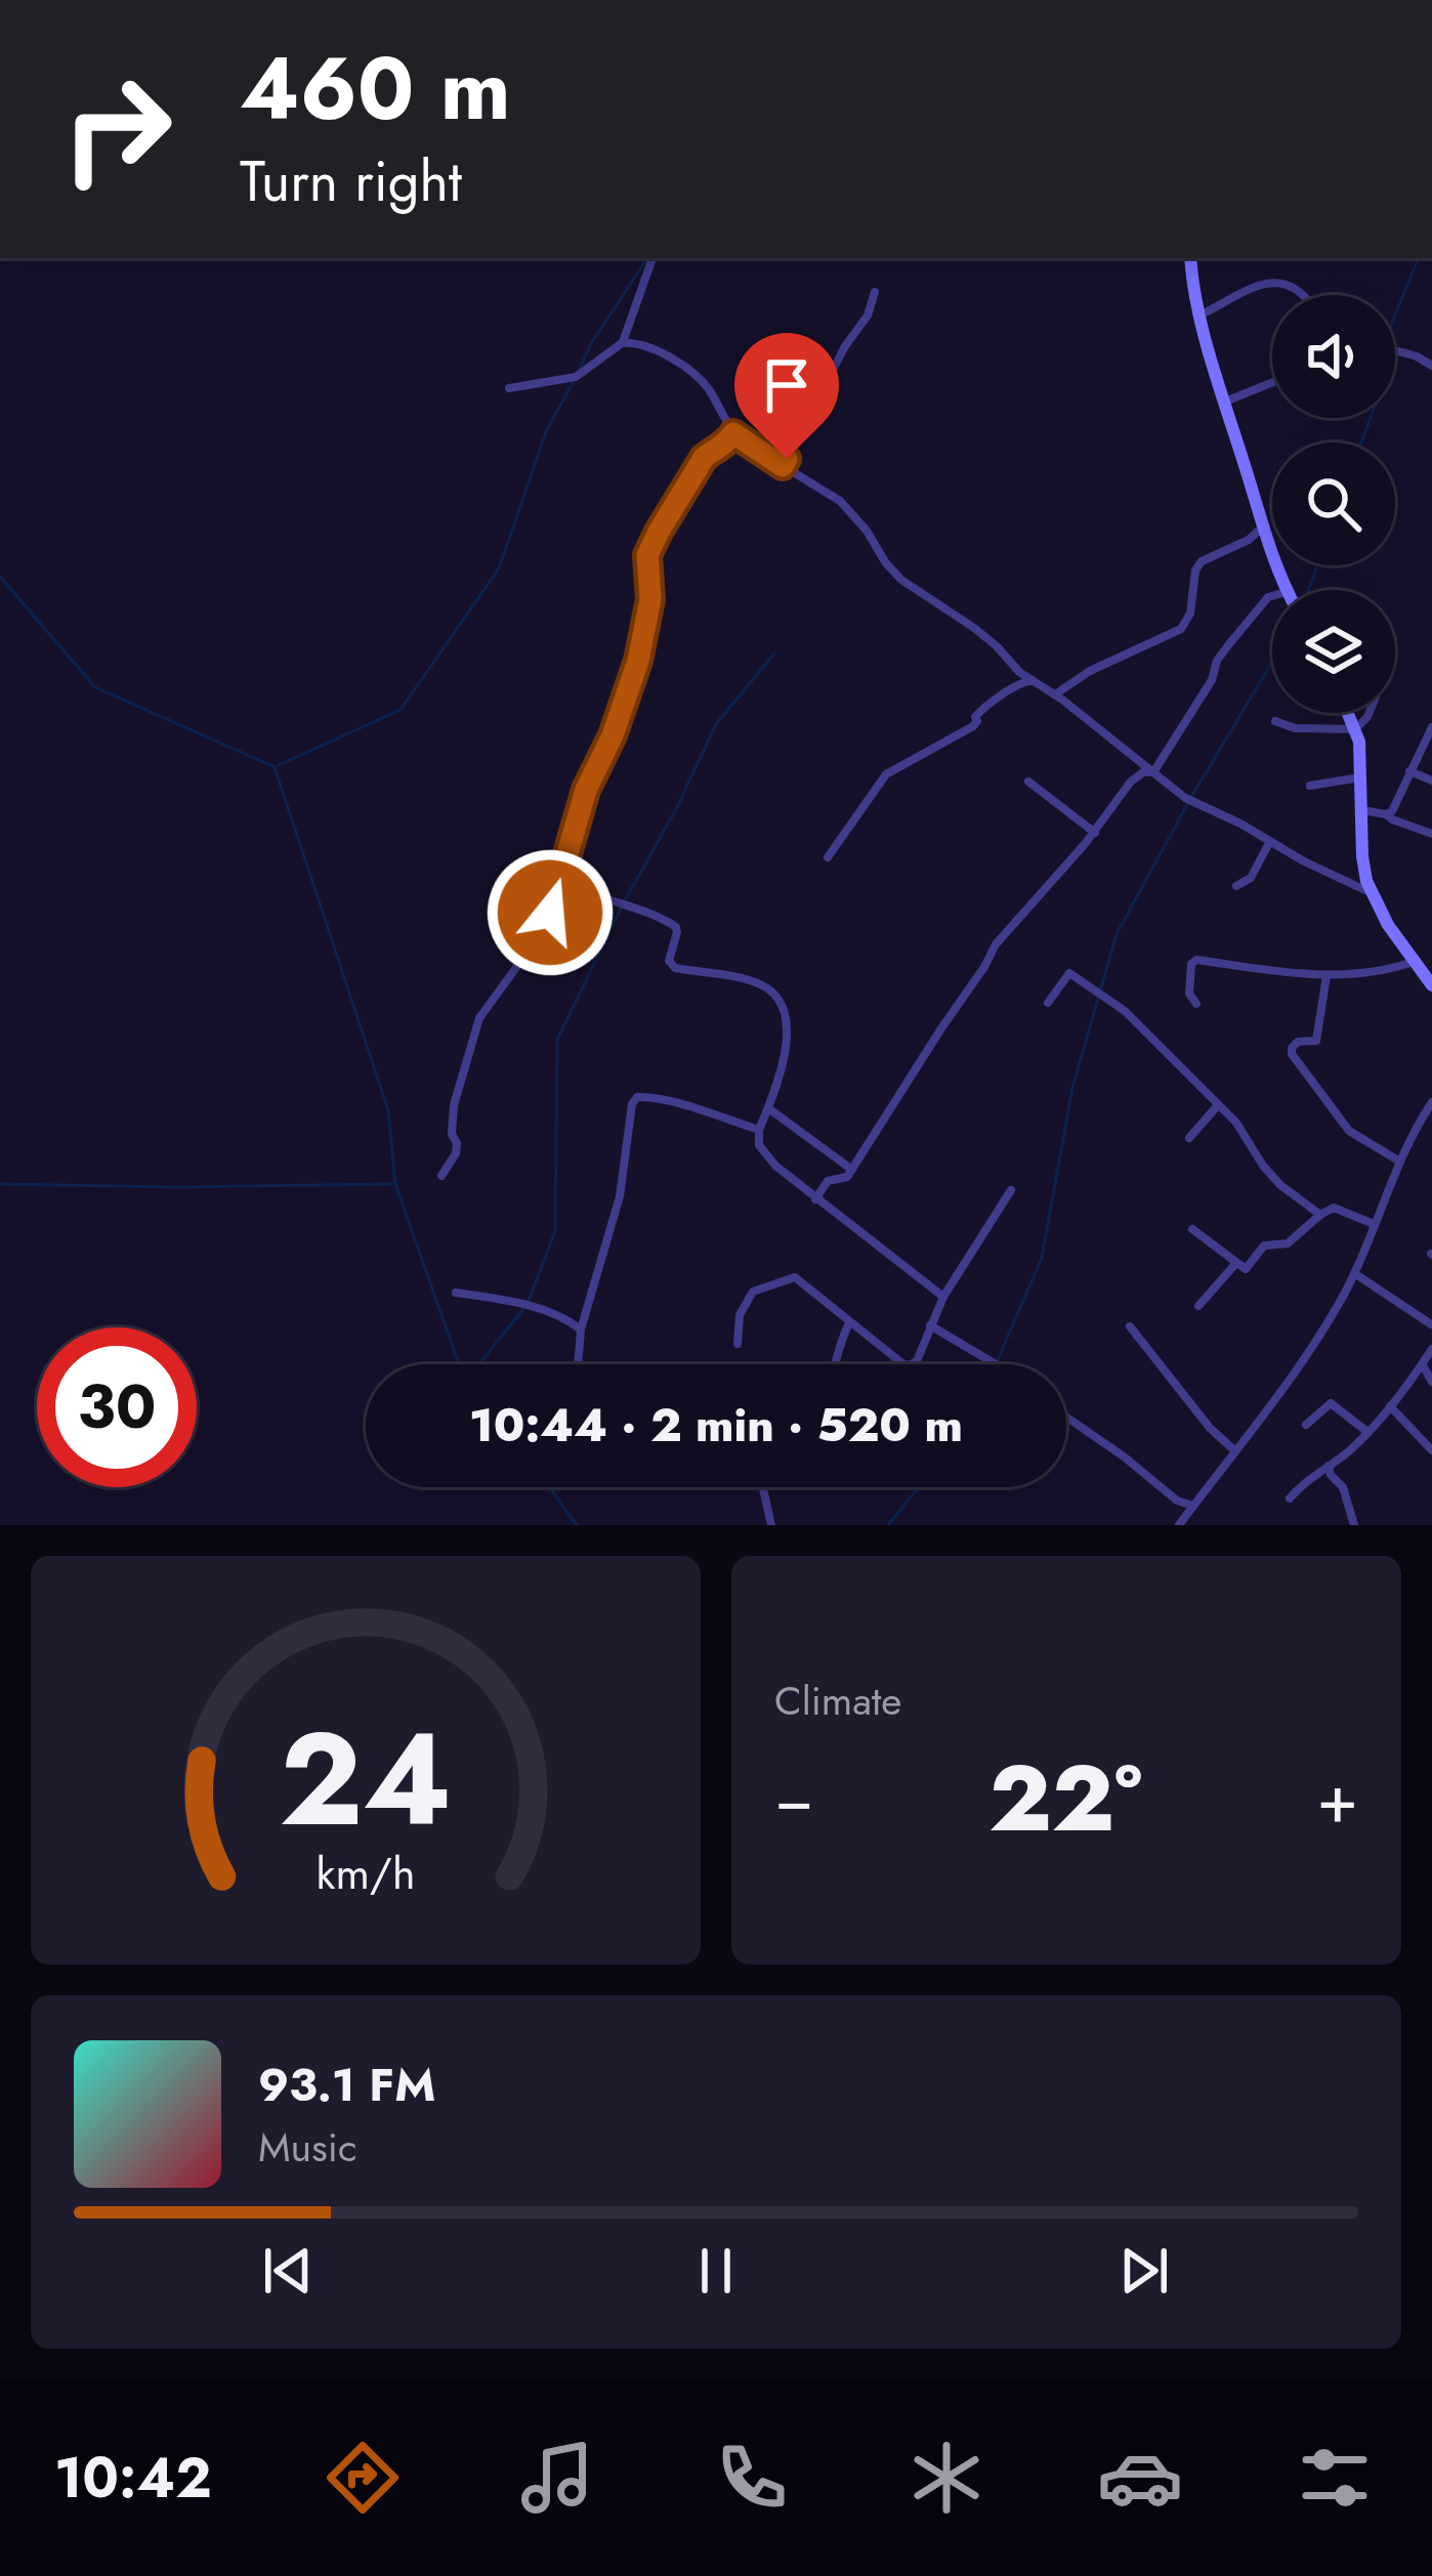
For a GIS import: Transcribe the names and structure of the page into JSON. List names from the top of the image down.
{
  "page": {
    "turn": ["460 m", "Turn right"],
    "limit": "30",
    "trip": "10:44 · 2 min · 520 m",
    "tile": "Climate",
    "heat": ["−", "22°", "+"],
    "song": ["93.1 FM", "Music"],
    "tabs": "10:42",
    "gauge": ["24", "km/h"]
  }
}
